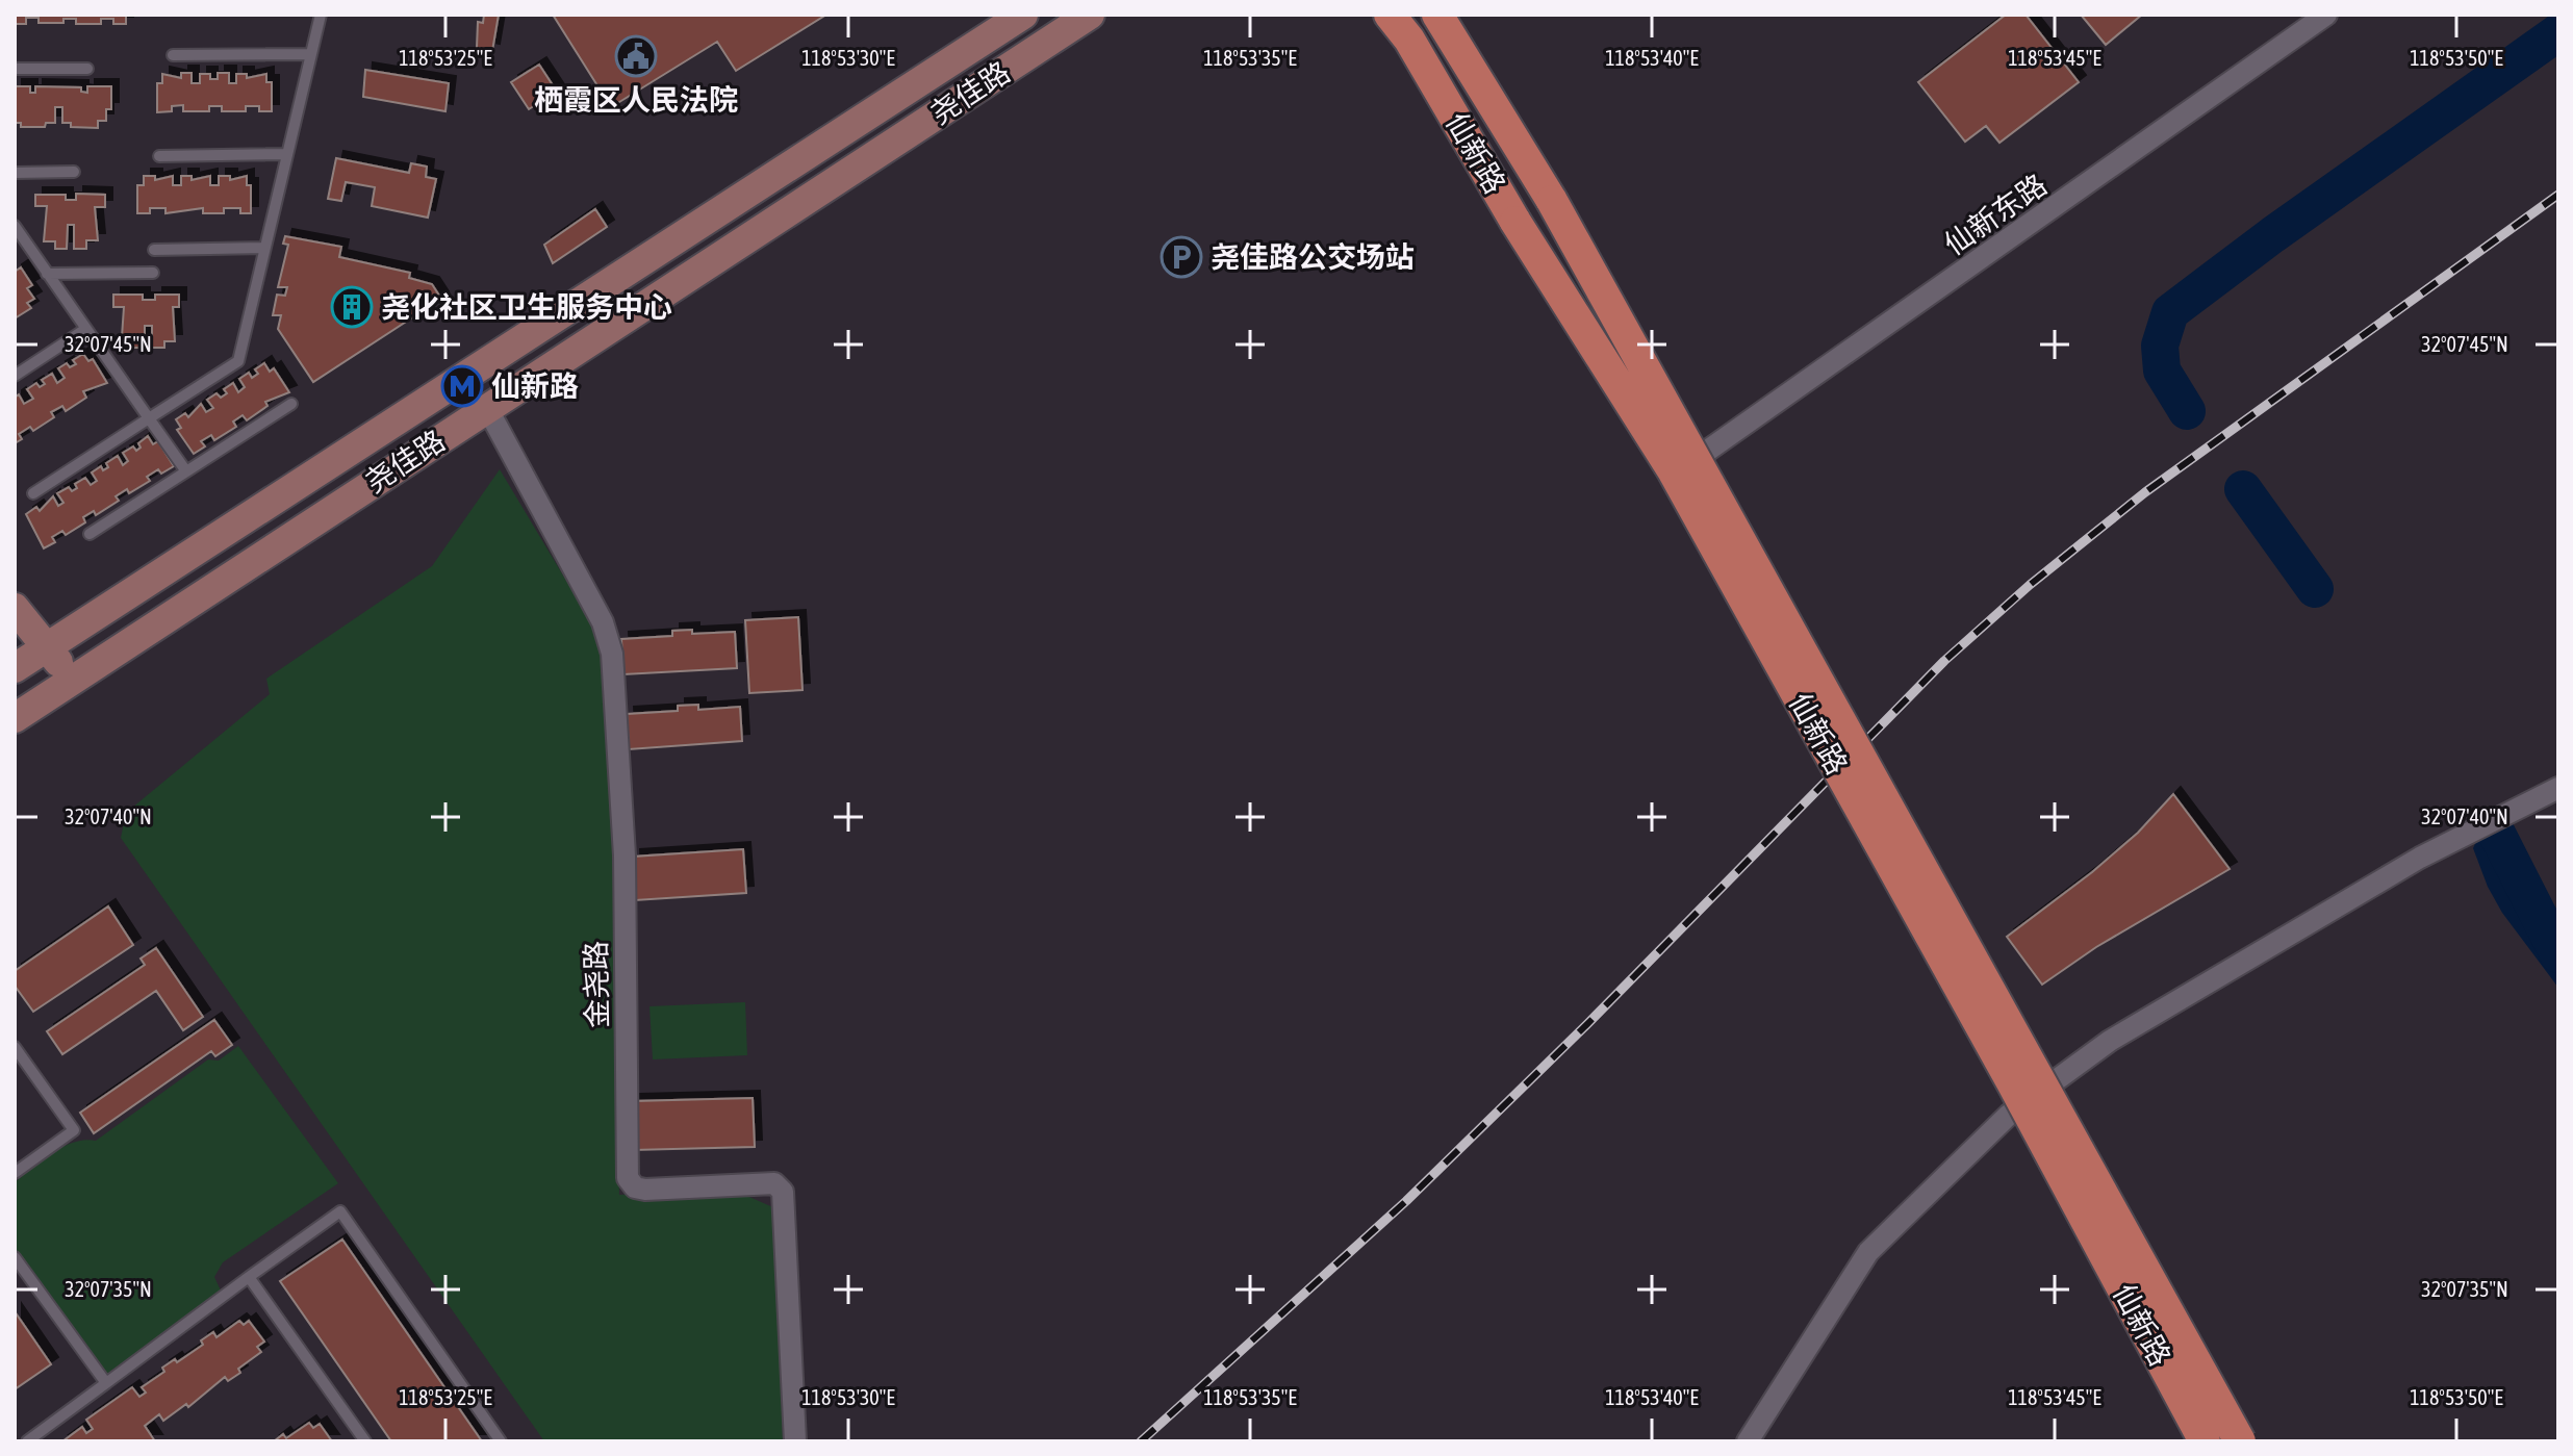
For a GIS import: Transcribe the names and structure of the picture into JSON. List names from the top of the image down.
{
  "streets": {
    "main road": ["尧佳路", "仙新路"],
    "street": ["仙新东路", "金尧路"]
  },
  "crossings": [
    ["尧佳路", "金尧路"],
    ["仙新路", "仙新东路"]
  ],
  "places": {
    "public building": ["栖霞区人民法院"],
    "parking": ["尧佳路公交场站"],
    "building": ["尧化社区卫生服务中心"],
    "metro station": ["仙新路"]
  },
  "coordinates": [
    "118°53'25\"E",
    "118°53'30\"E",
    "118°53'35\"E",
    "118°53'40\"E",
    "118°53'45\"E",
    "118°53'50\"E",
    "32°07'45\"N",
    "32°07'40\"N",
    "32°07'35\"N"
  ]
}
